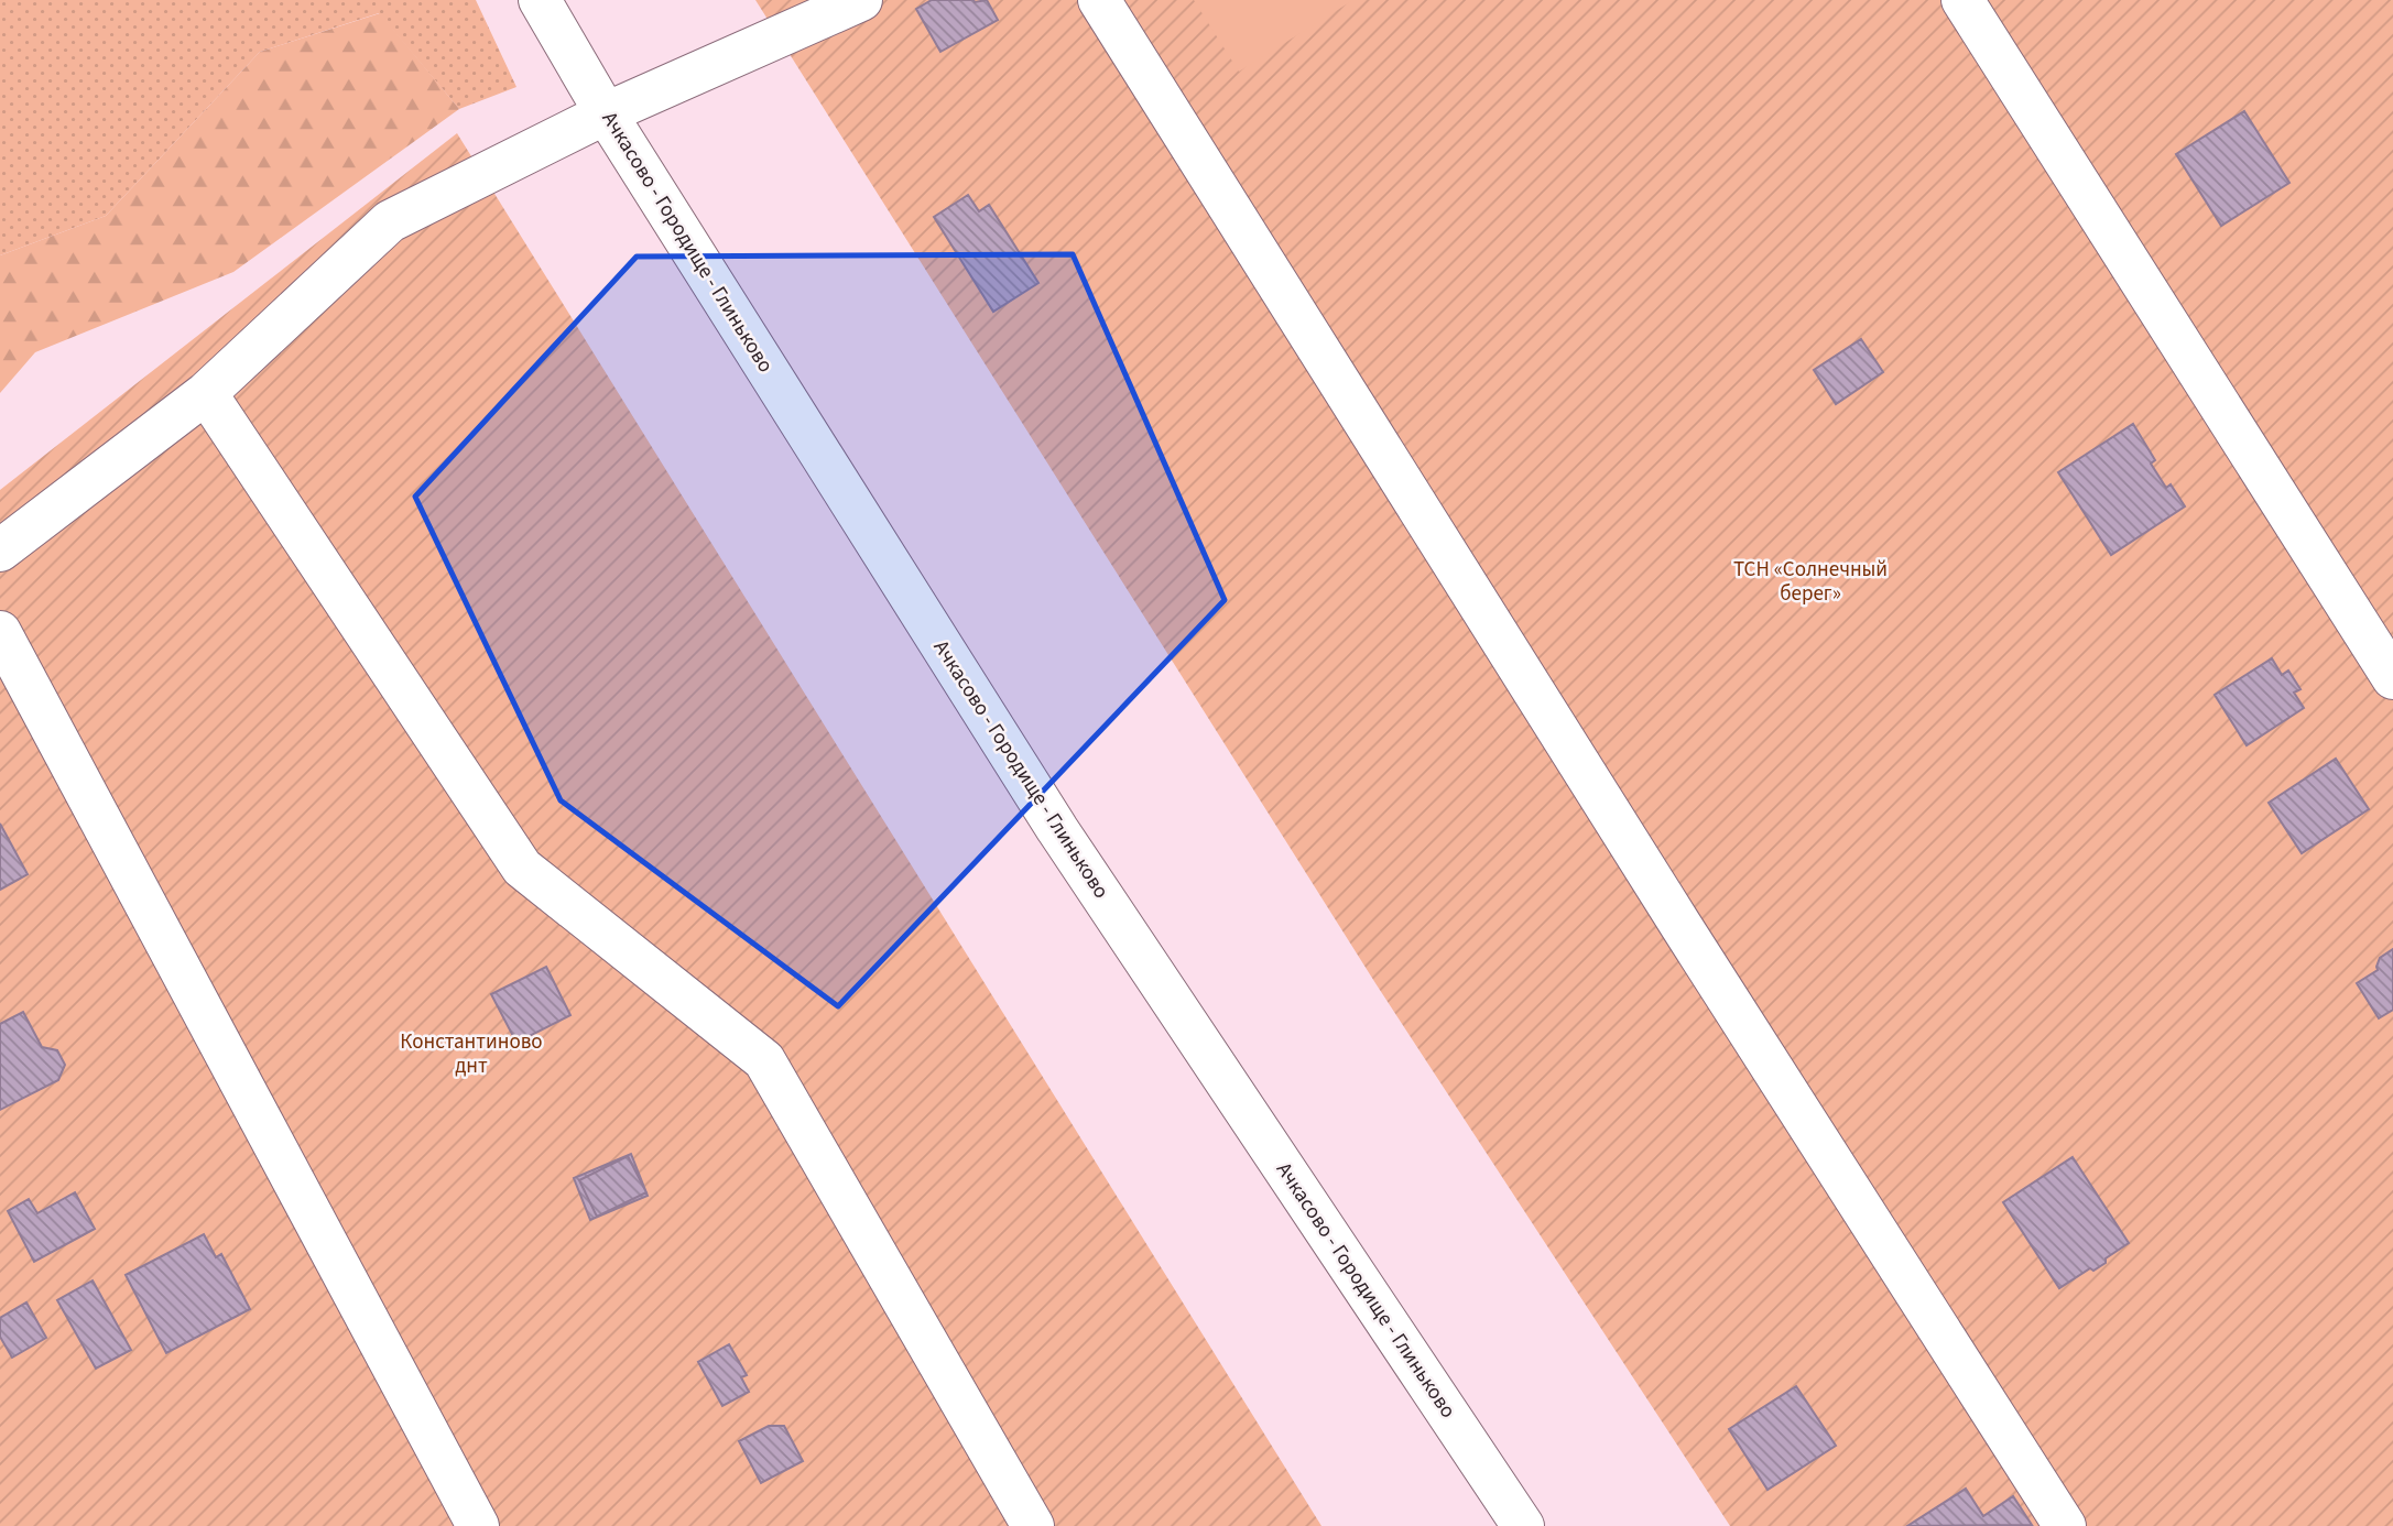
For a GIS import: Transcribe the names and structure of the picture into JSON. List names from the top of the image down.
{
  "streets": {
    "street": ["Ачкасово - Городище - Глиньково"]
  },
  "parks": ["ТСН «Солнечный берег»", "Константиново днт"]
}
